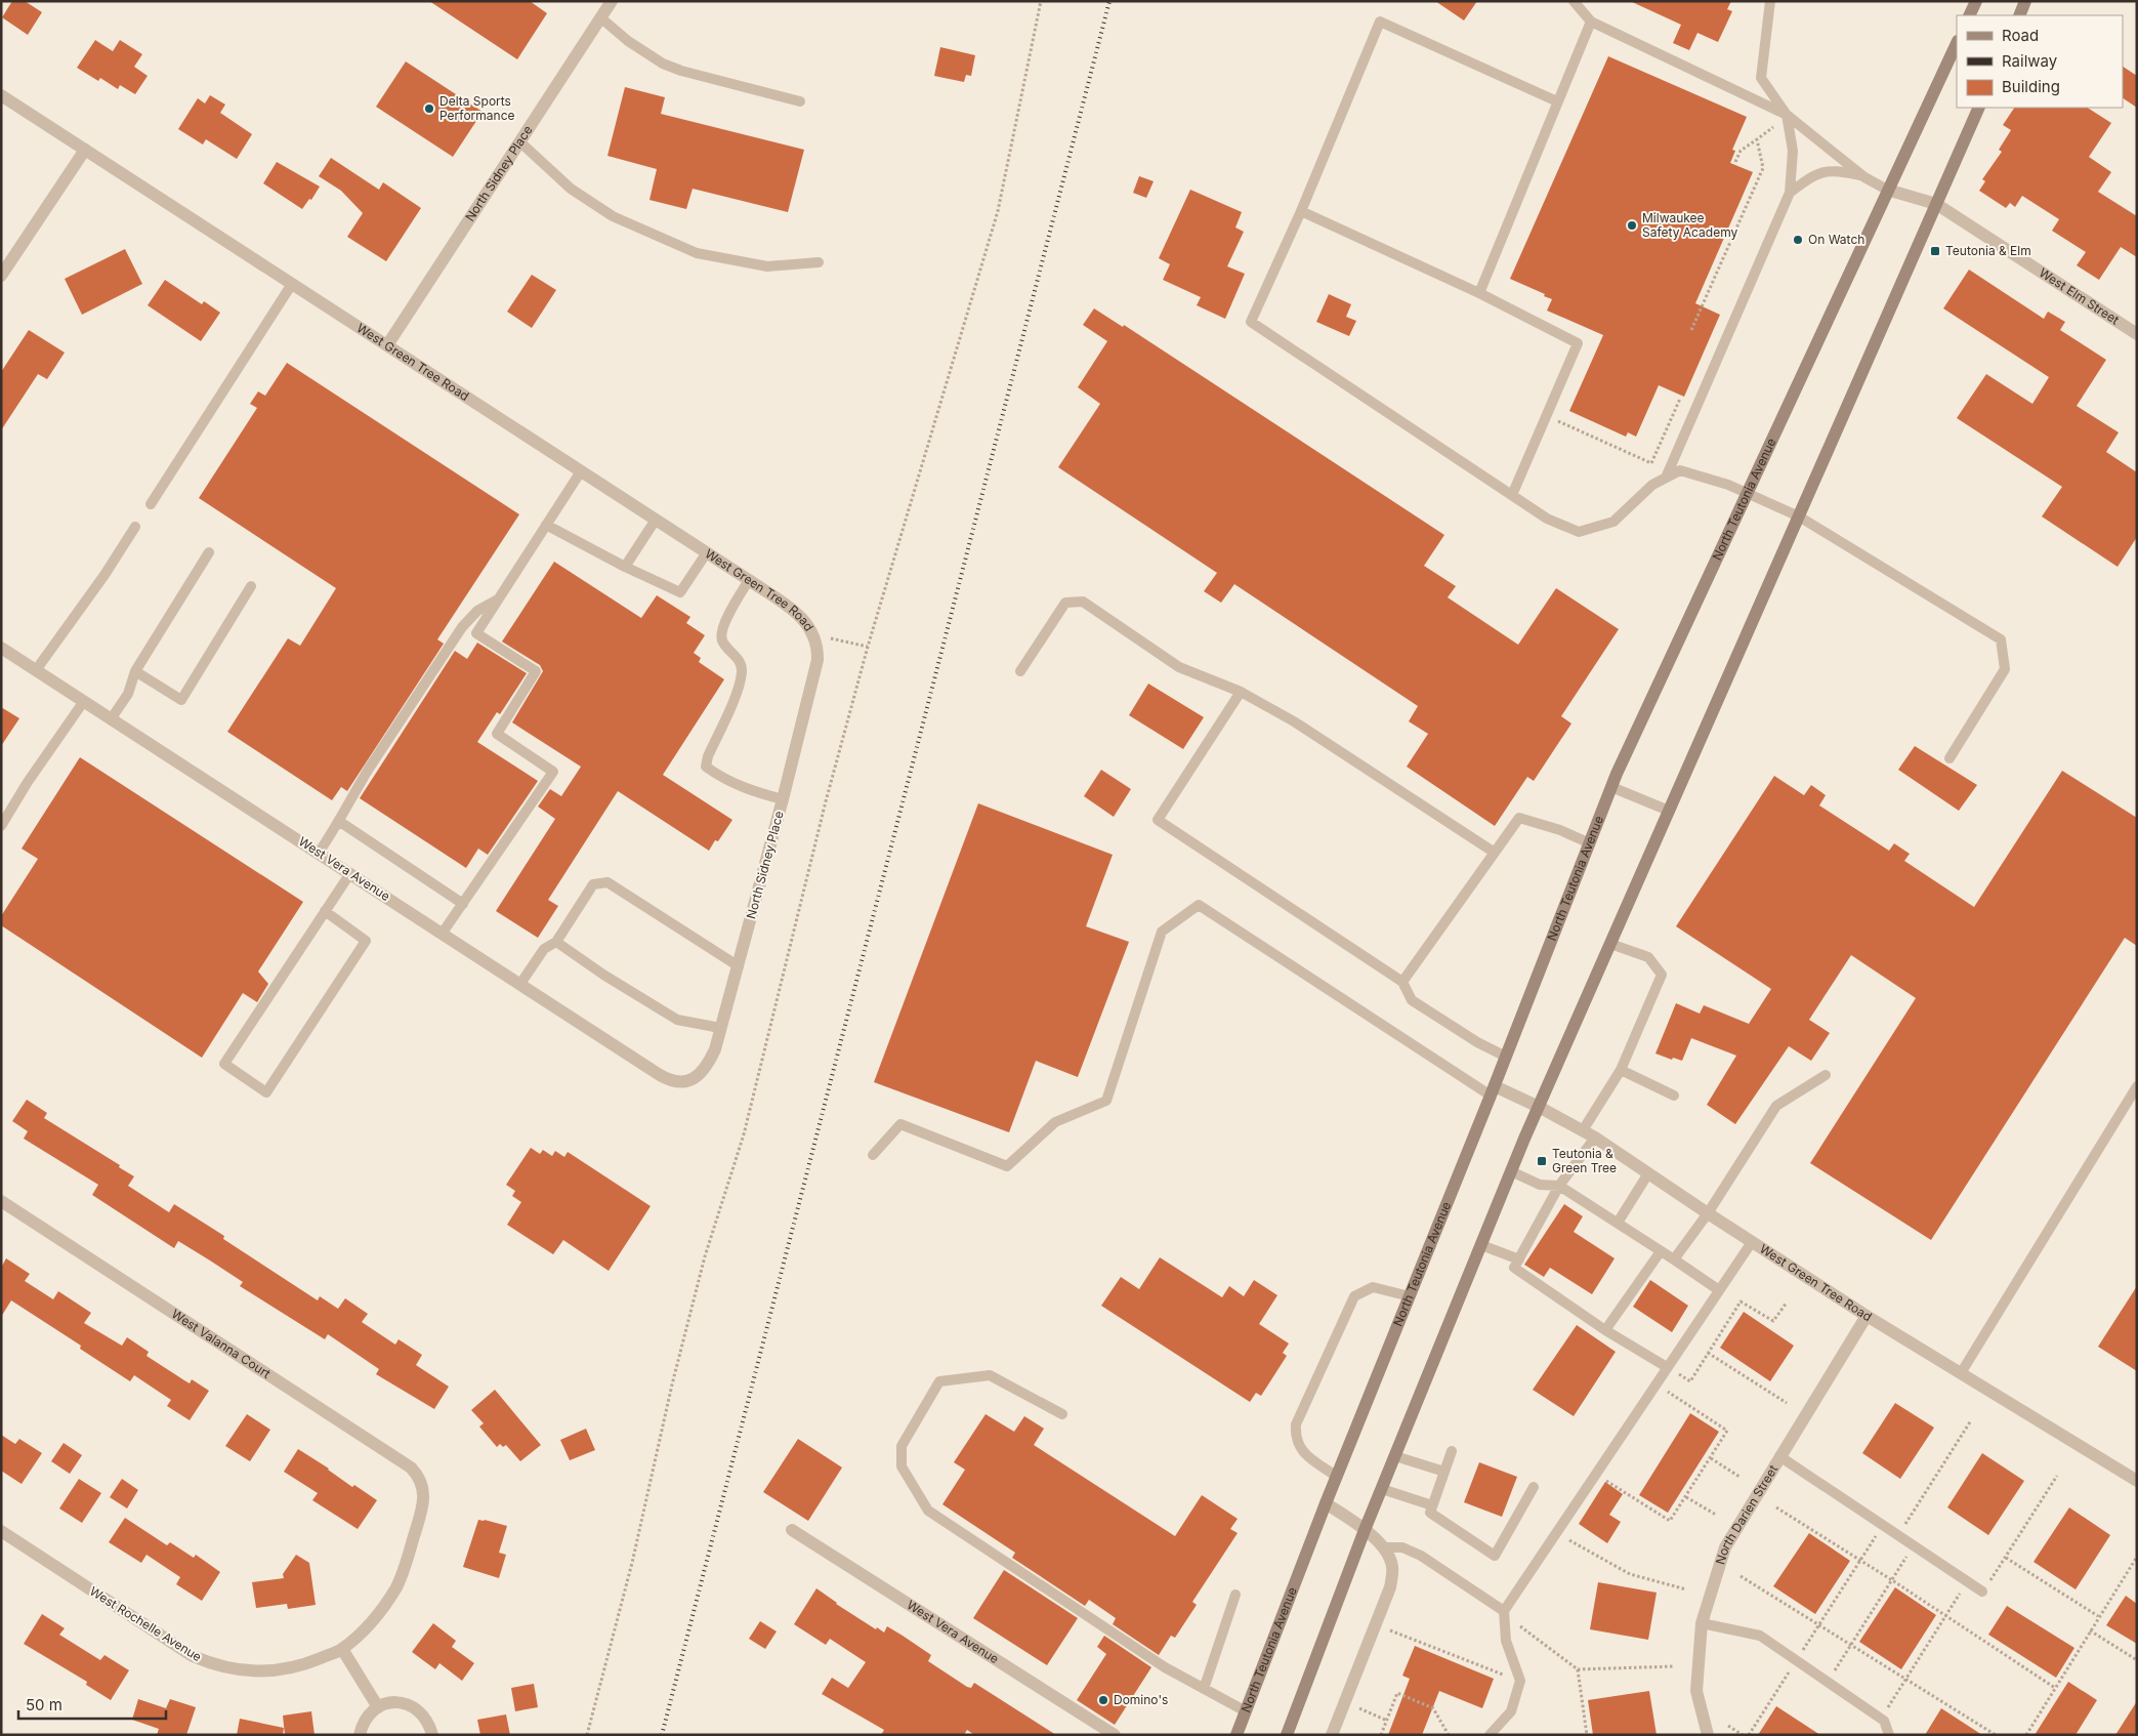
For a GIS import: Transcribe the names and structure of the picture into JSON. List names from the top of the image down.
{
  "streets": {
    "main road": ["North Teutonia Avenue"],
    "street": [
      "North Sidney Place",
      "West Elm Street",
      "West Green Tree Road",
      "West Vera Avenue",
      "West Valanna Court",
      "North Darien Street",
      "West Rochelle Avenue"
    ]
  },
  "crossings": [
    ["North Sidney Place", "West Green Tree Road"],
    ["North Sidney Place", "West Vera Avenue"],
    ["West Elm Street", "North Teutonia Avenue"],
    ["West Green Tree Road", "North Teutonia Avenue"],
    ["West Green Tree Road", "North Darien Street"],
    ["West Valanna Court", "West Rochelle Avenue"]
  ],
  "places": {
    "other": [
      "Delta Sports Performance",
      "Milwaukee Safety Academy",
      "On Watch",
      "Domino's"
    ],
    "transit": ["Teutonia & Elm", "Teutonia & Green Tree"]
  },
  "legend": ["Road", "Railway", "Building"],
  "scale_bar": "50 m"
}
